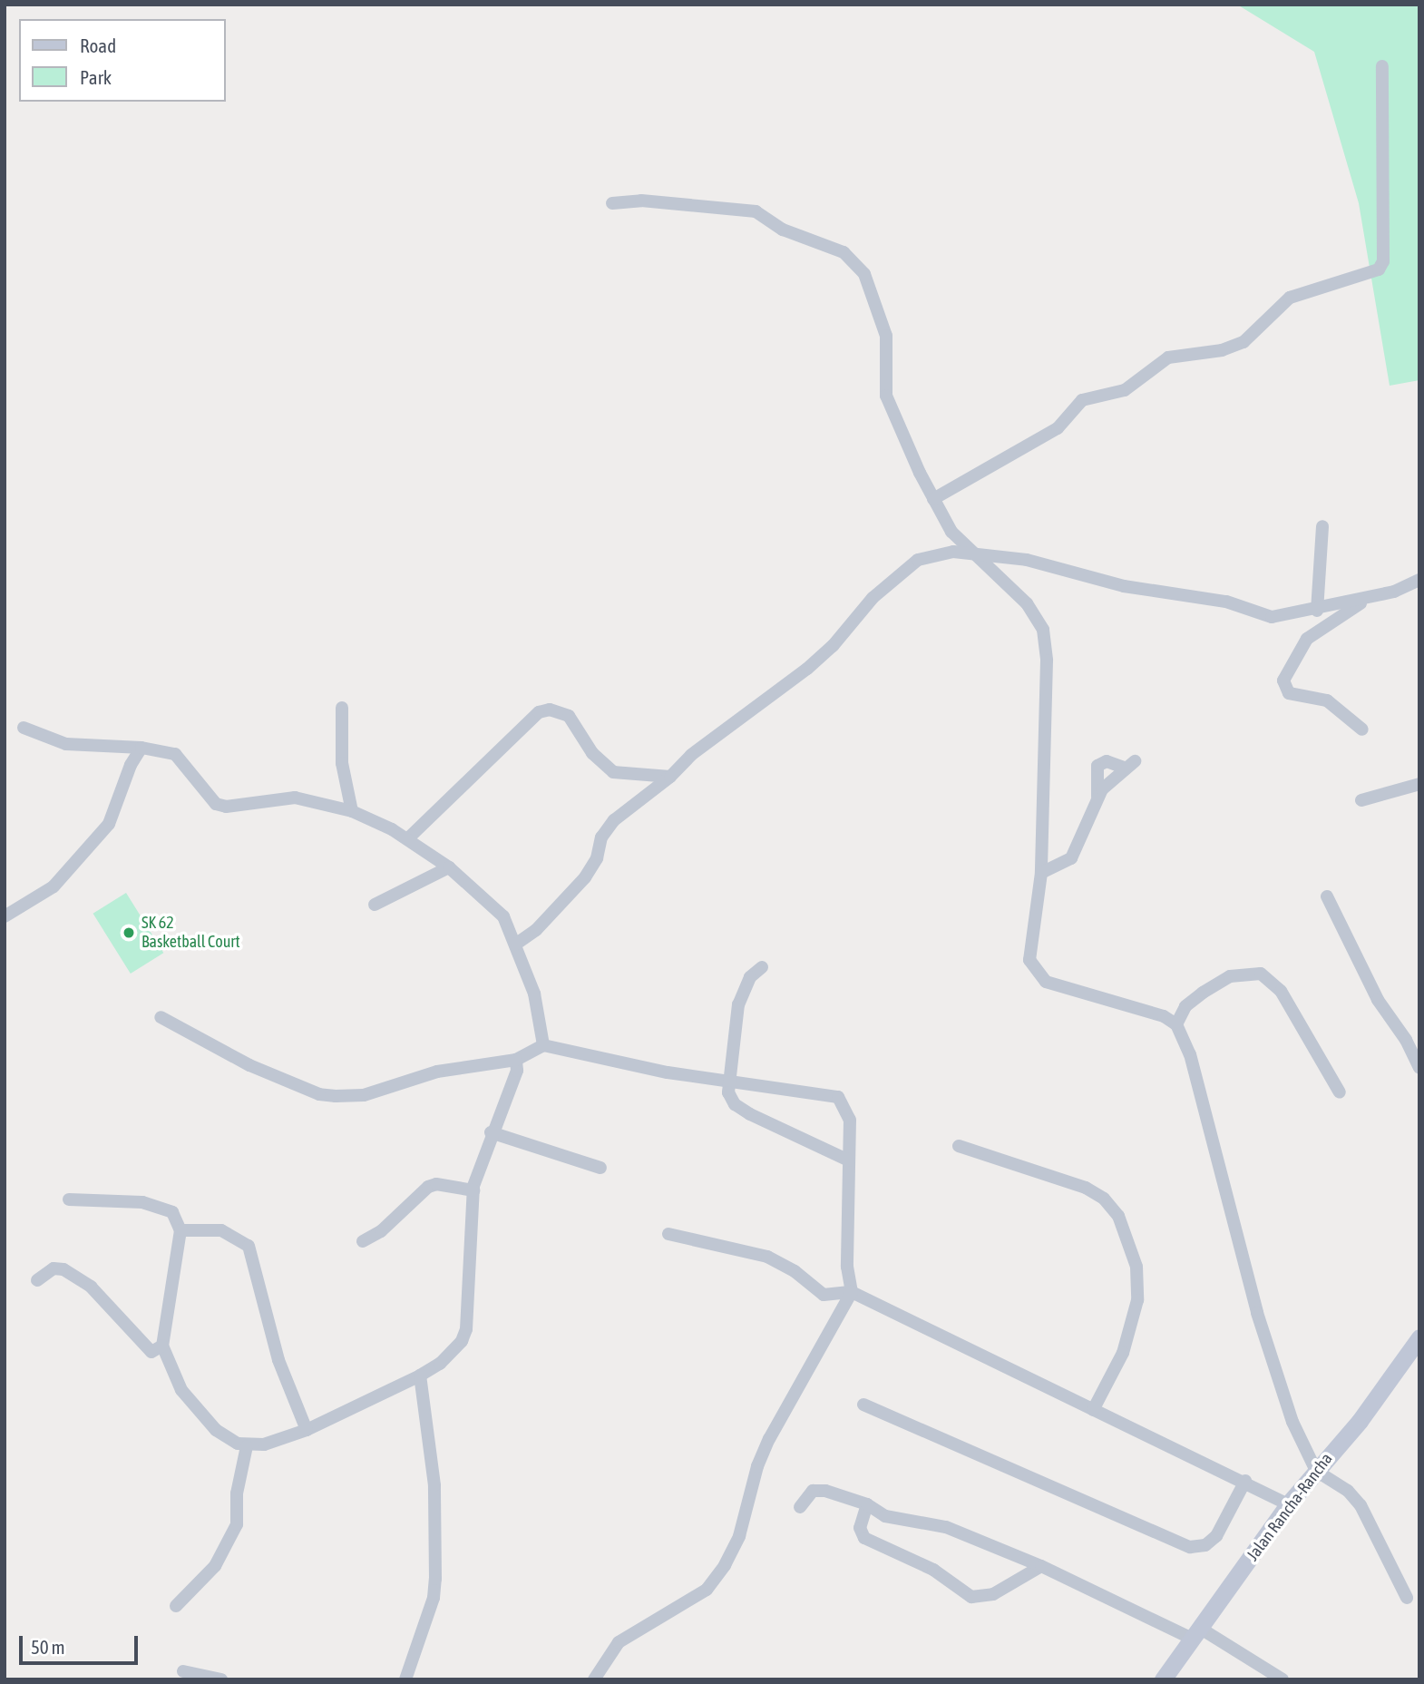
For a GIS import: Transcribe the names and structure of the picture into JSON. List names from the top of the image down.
{
  "streets": {
    "main road": ["Jalan Rancha-Rancha"]
  },
  "places": ["SK 62 Basketball Court"],
  "legend": ["Road", "Park"],
  "scale_bar": "50 m"
}
